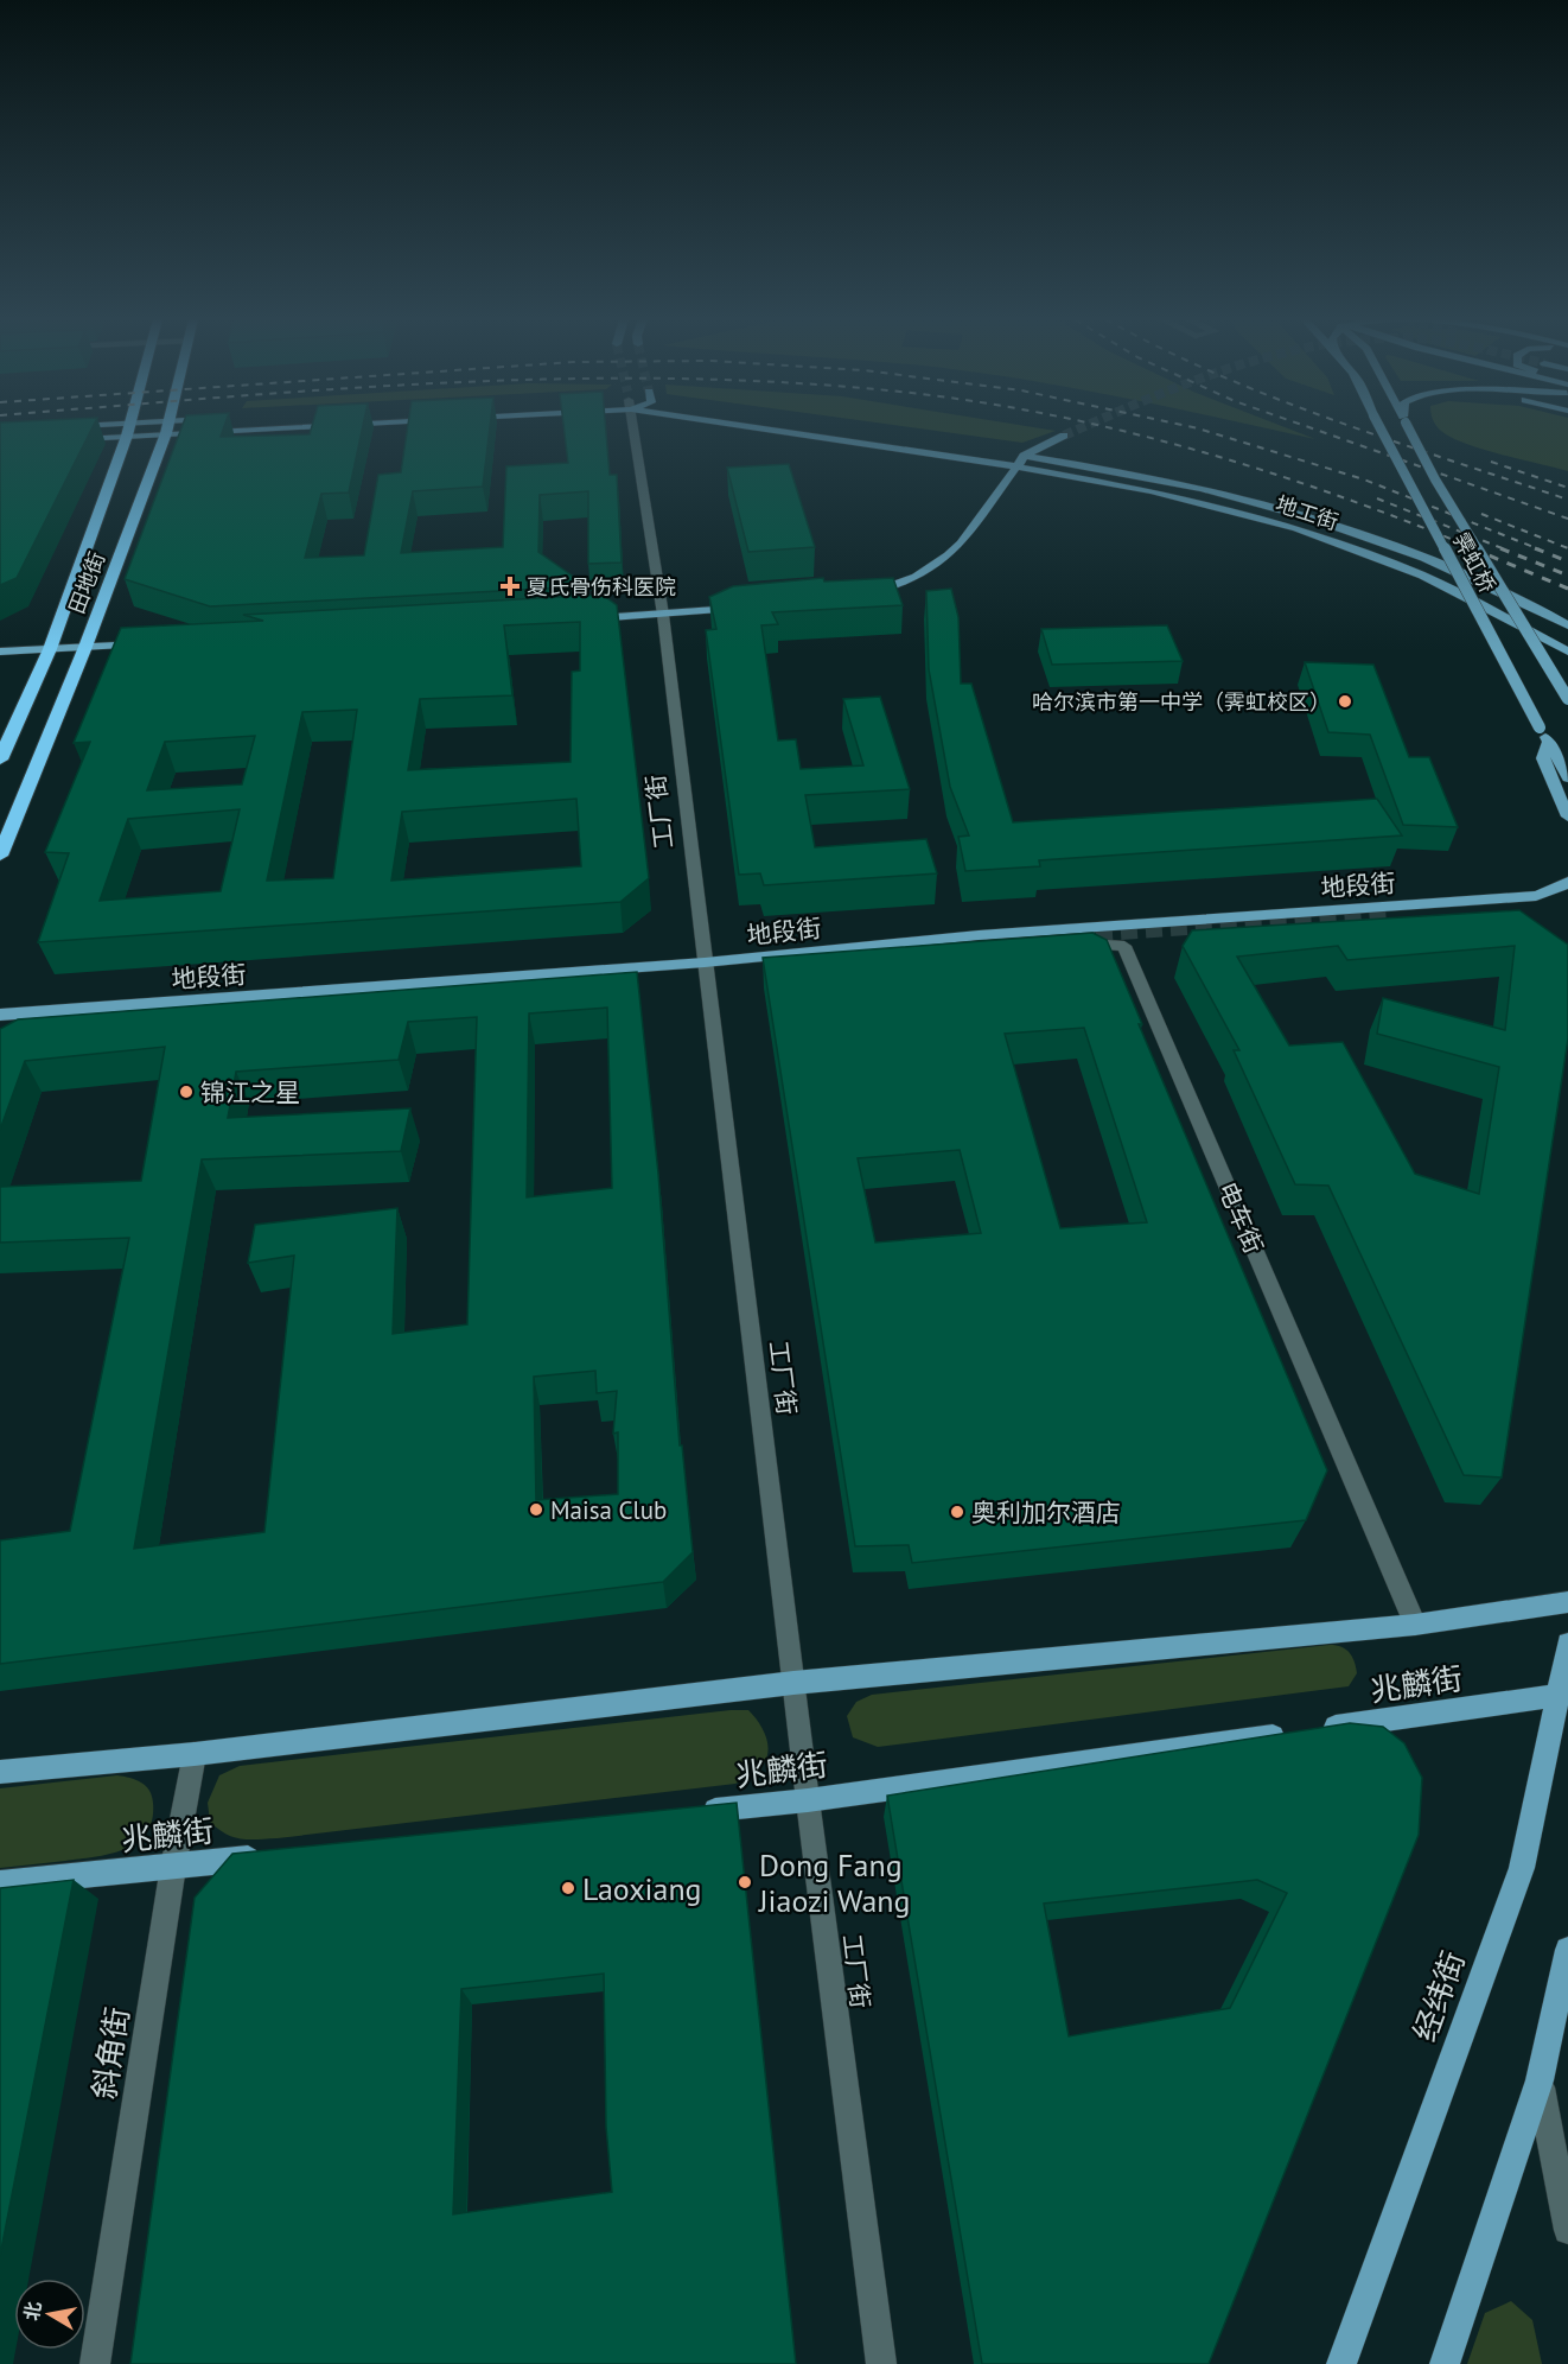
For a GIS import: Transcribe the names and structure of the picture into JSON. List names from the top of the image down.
{
  "streets": {
    "highway": ["田地街"],
    "main road": [
      "地工街",
      "霁虹桥",
      "地段街",
      "兆麟街",
      "经纬街"
    ],
    "street": ["工厂街", "电车街", "斜角街"]
  },
  "crossings": [
    ["工厂街", "地段街"],
    ["工厂街", "兆麟街"],
    ["地段街", "电车街"],
    ["兆麟街", "经纬街"],
    ["兆麟街", "斜角街"]
  ],
  "places": {
    "health": ["夏氏骨伤科医院"],
    "other": [
      "哈尔滨市第一中学（霁虹校区）",
      "锦江之星",
      "Maisa Club",
      "奥利加尔酒店",
      "Dong Fang Jiaozi Wang",
      "Laoxiang"
    ]
  },
  "north": "left"
}
